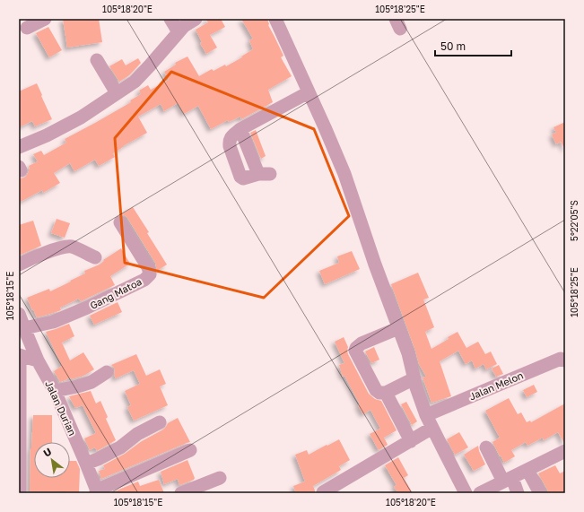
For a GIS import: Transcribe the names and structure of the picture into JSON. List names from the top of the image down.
{
  "streets": {
    "street": ["Gang Matoa", "Jalan Melon", "Jalan Durian"]
  },
  "crossings": [
    ["Gang Matoa", "Jalan Durian"]
  ],
  "scale_bar": "50 m",
  "north": "top left",
  "coordinates": [
    "105°18'20\"E",
    "105°18'25\"E",
    "5°22'05\"S",
    "105°18'15\"E"
  ]
}
